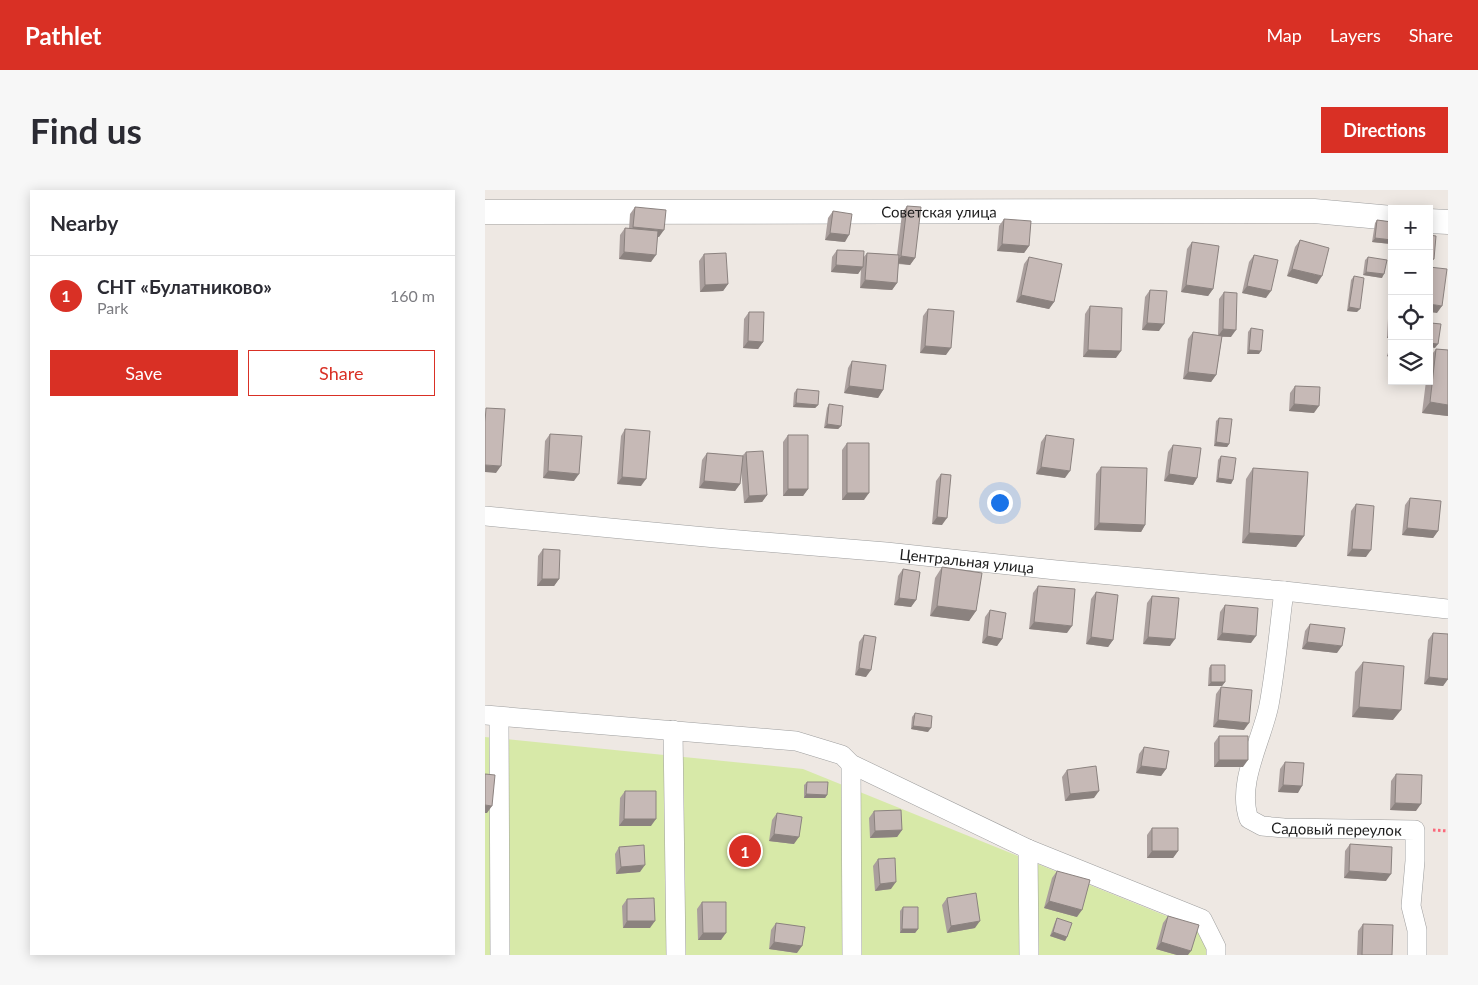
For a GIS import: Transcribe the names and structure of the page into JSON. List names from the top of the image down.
{
  "streets": {
    "street": ["Советская улица", "Центральная улица", "Садовый переулок"]
  },
  "crossings": [
    ["Центральная улица", "Садовый переулок"]
  ],
  "page": {
    "header": "Pathlet",
    "nav": ["Map", "Layers", "Share"],
    "buttons": [
      "Directions",
      ["Save", "Share"]
    ],
    "title": "Find us",
    "heading": "Nearby",
    "map_buttons": ["+", "−"],
    "list": [
      {
        "mark": "1",
        "name": "СНТ «Булатниково»",
        "note": "Park",
        "value": "160 m"
      }
    ],
    "pins": "1"
  }
}
